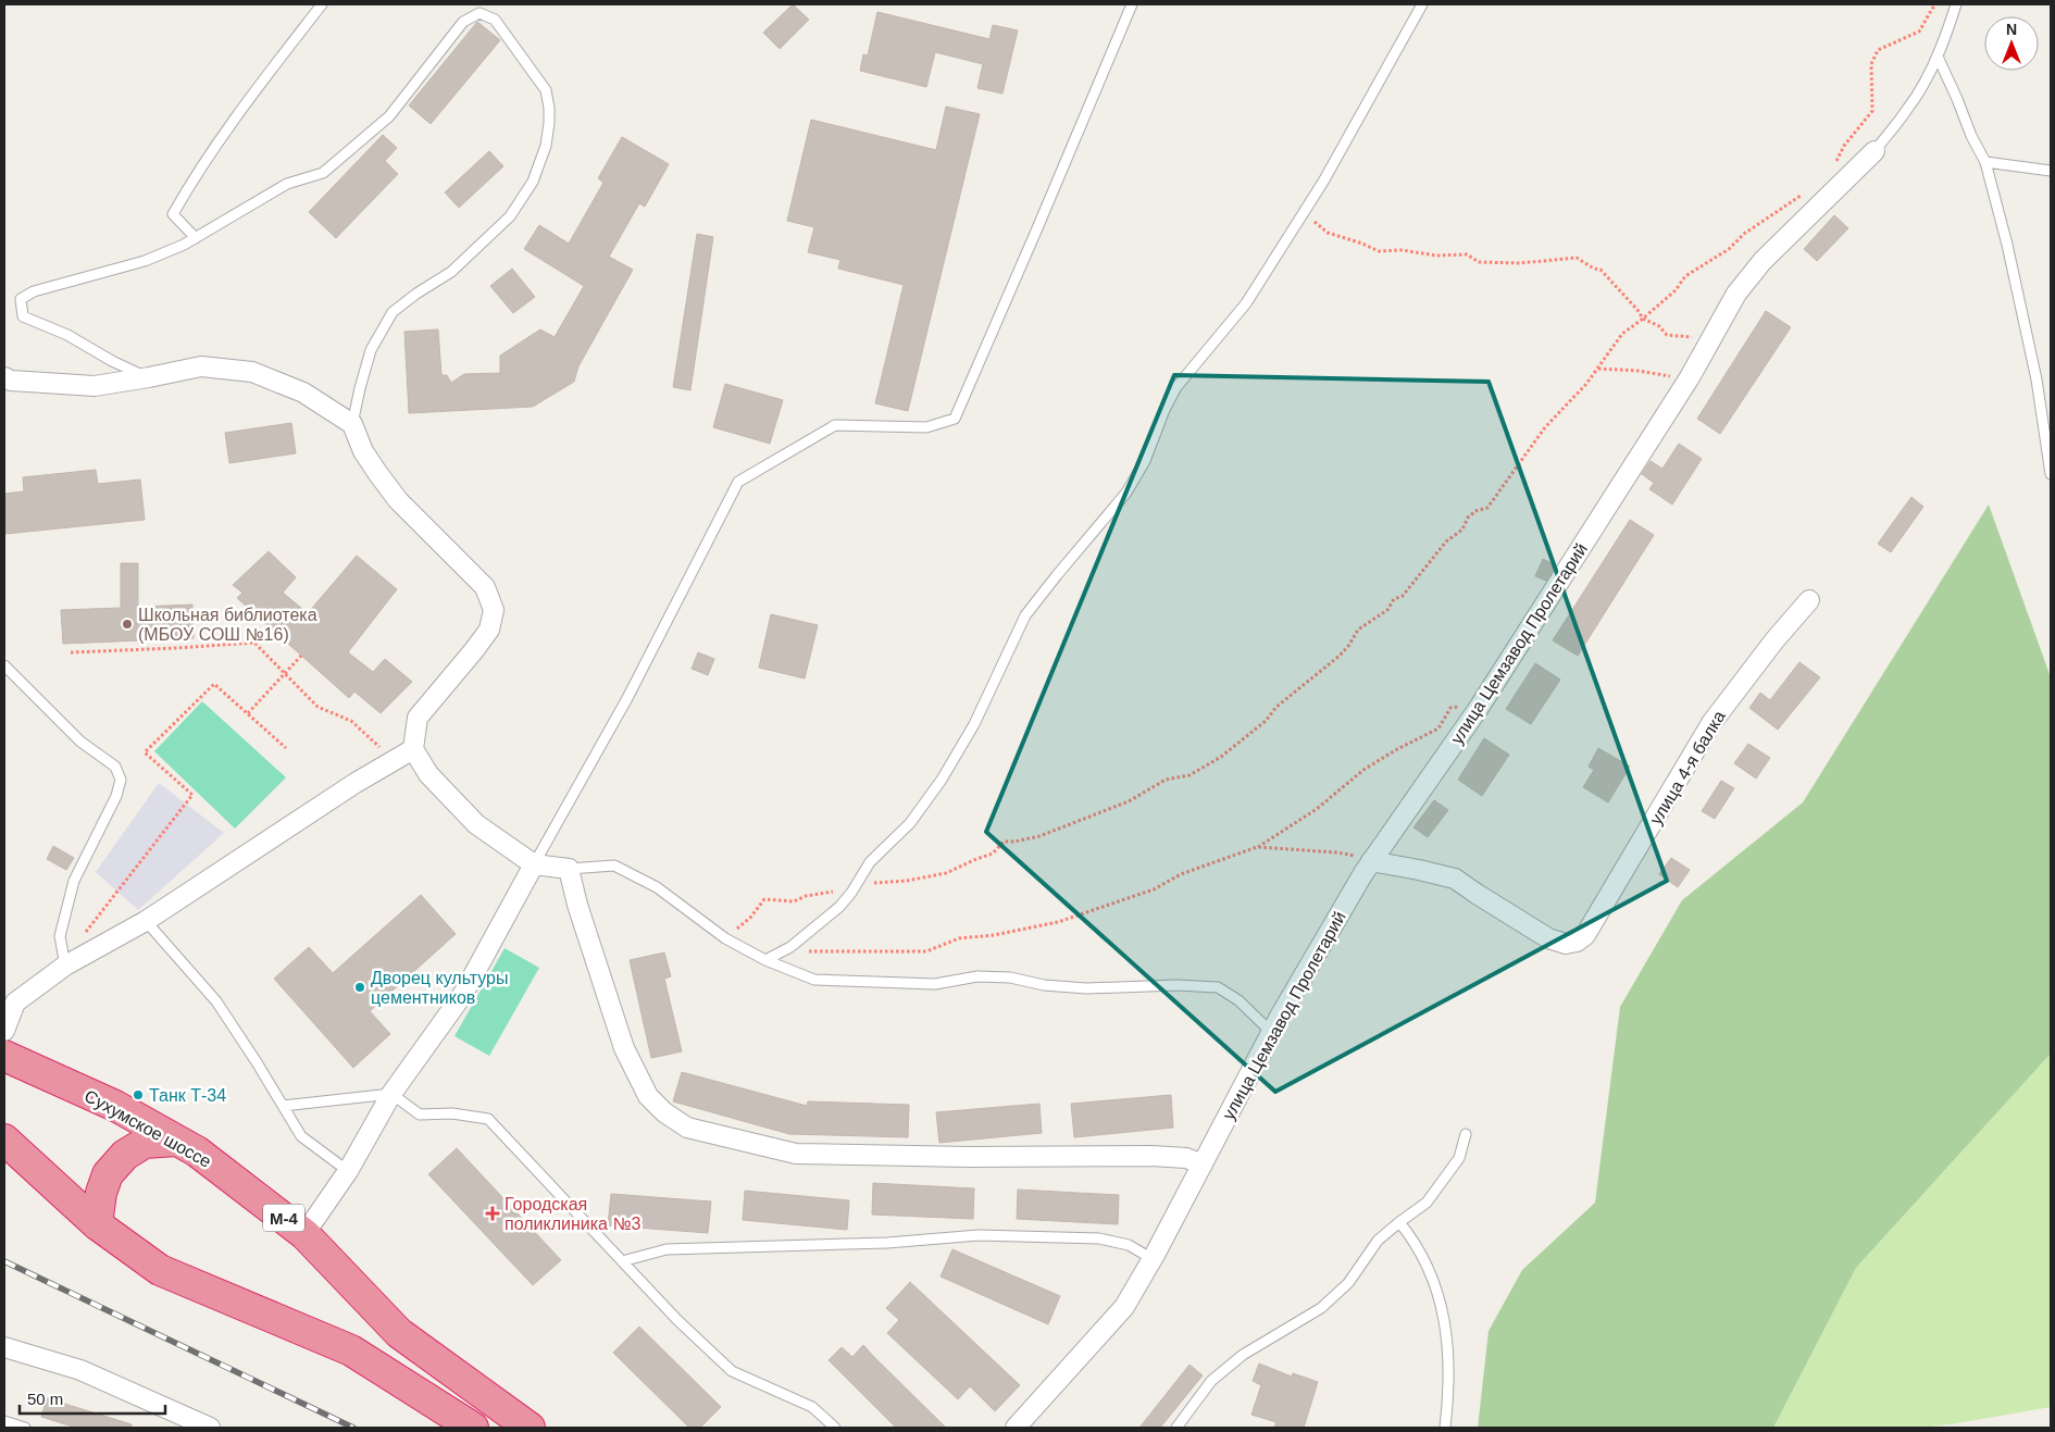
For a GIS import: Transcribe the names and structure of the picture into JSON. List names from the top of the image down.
{
  "streets": {
    "highway": ["Сухумское шоссе", "М-4"],
    "street": ["улица Цемзавод Пролетарий", "улица 4-я балка"]
  },
  "crossings": [
    ["улица Цемзавод Пролетарий", "улица 4-я балка"]
  ],
  "places": {
    "other": ["Школьная библиотека (МБОУ СОШ №16)", "Дворец культуры цементников", "Танк Т-34"],
    "health": ["Городская поликлиника №3"]
  },
  "scale_bar": "50 m",
  "north": "top"
}
